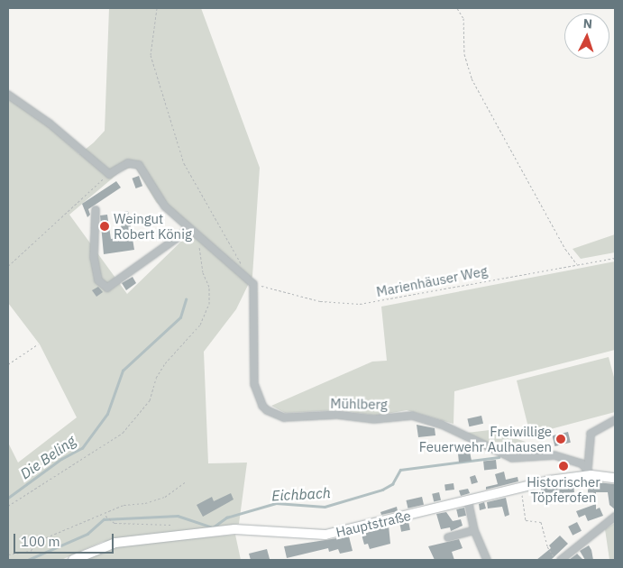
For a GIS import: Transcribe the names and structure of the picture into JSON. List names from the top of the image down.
{
  "streets": {
    "main road": ["Hauptstraße"],
    "street": ["Mühlberg"],
    "path": ["Marienhäuser Weg"]
  },
  "crossings": [
    ["Marienhäuser Weg", "Mühlberg"],
    ["Mühlberg", "Hauptstraße"]
  ],
  "water": ["Die Beling", "Eichbach"],
  "places": ["Weingut Robert König", "Freiwillige Feuerwehr Aulhausen", "Historischer Töpferofen"],
  "scale_bar": "100 m",
  "north": "top"
}
